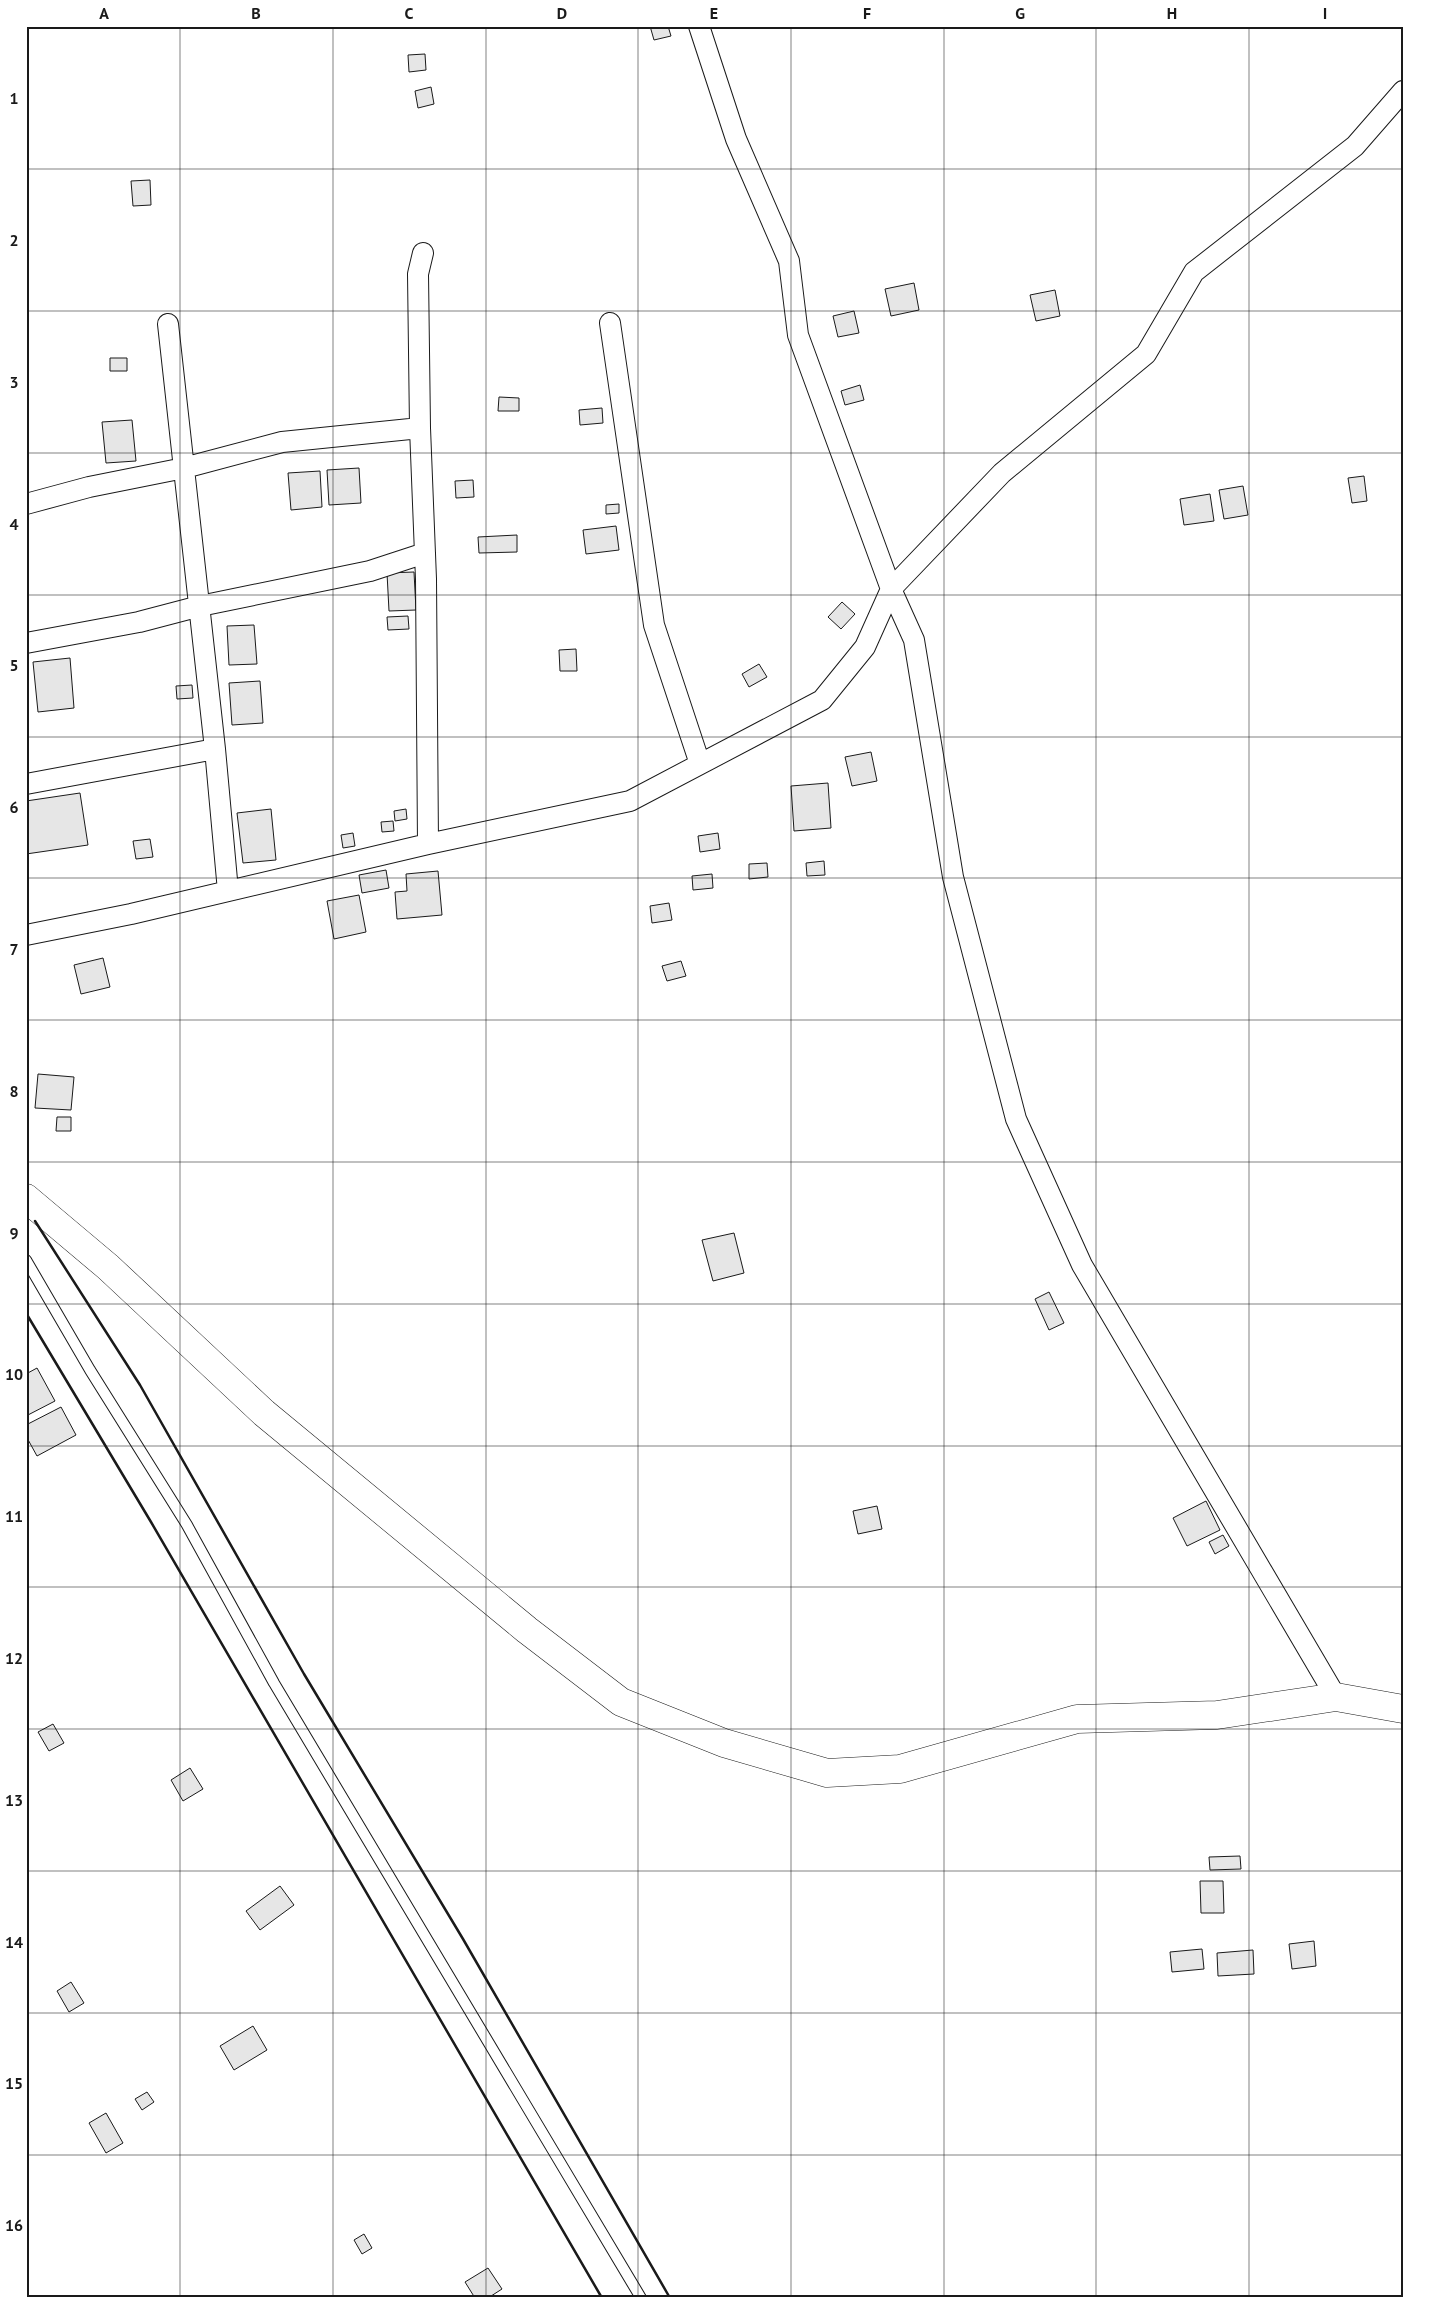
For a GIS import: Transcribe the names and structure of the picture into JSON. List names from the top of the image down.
{
  "grid": {
    "columns": [
      "A",
      "B",
      "C",
      "D",
      "E",
      "F",
      "G",
      "H",
      "I"
    ],
    "rows": [
      "1",
      "2",
      "3",
      "4",
      "5",
      "6",
      "7",
      "8",
      "9",
      "10",
      "11",
      "12",
      "13",
      "14",
      "15",
      "16"
    ]
  }
}
